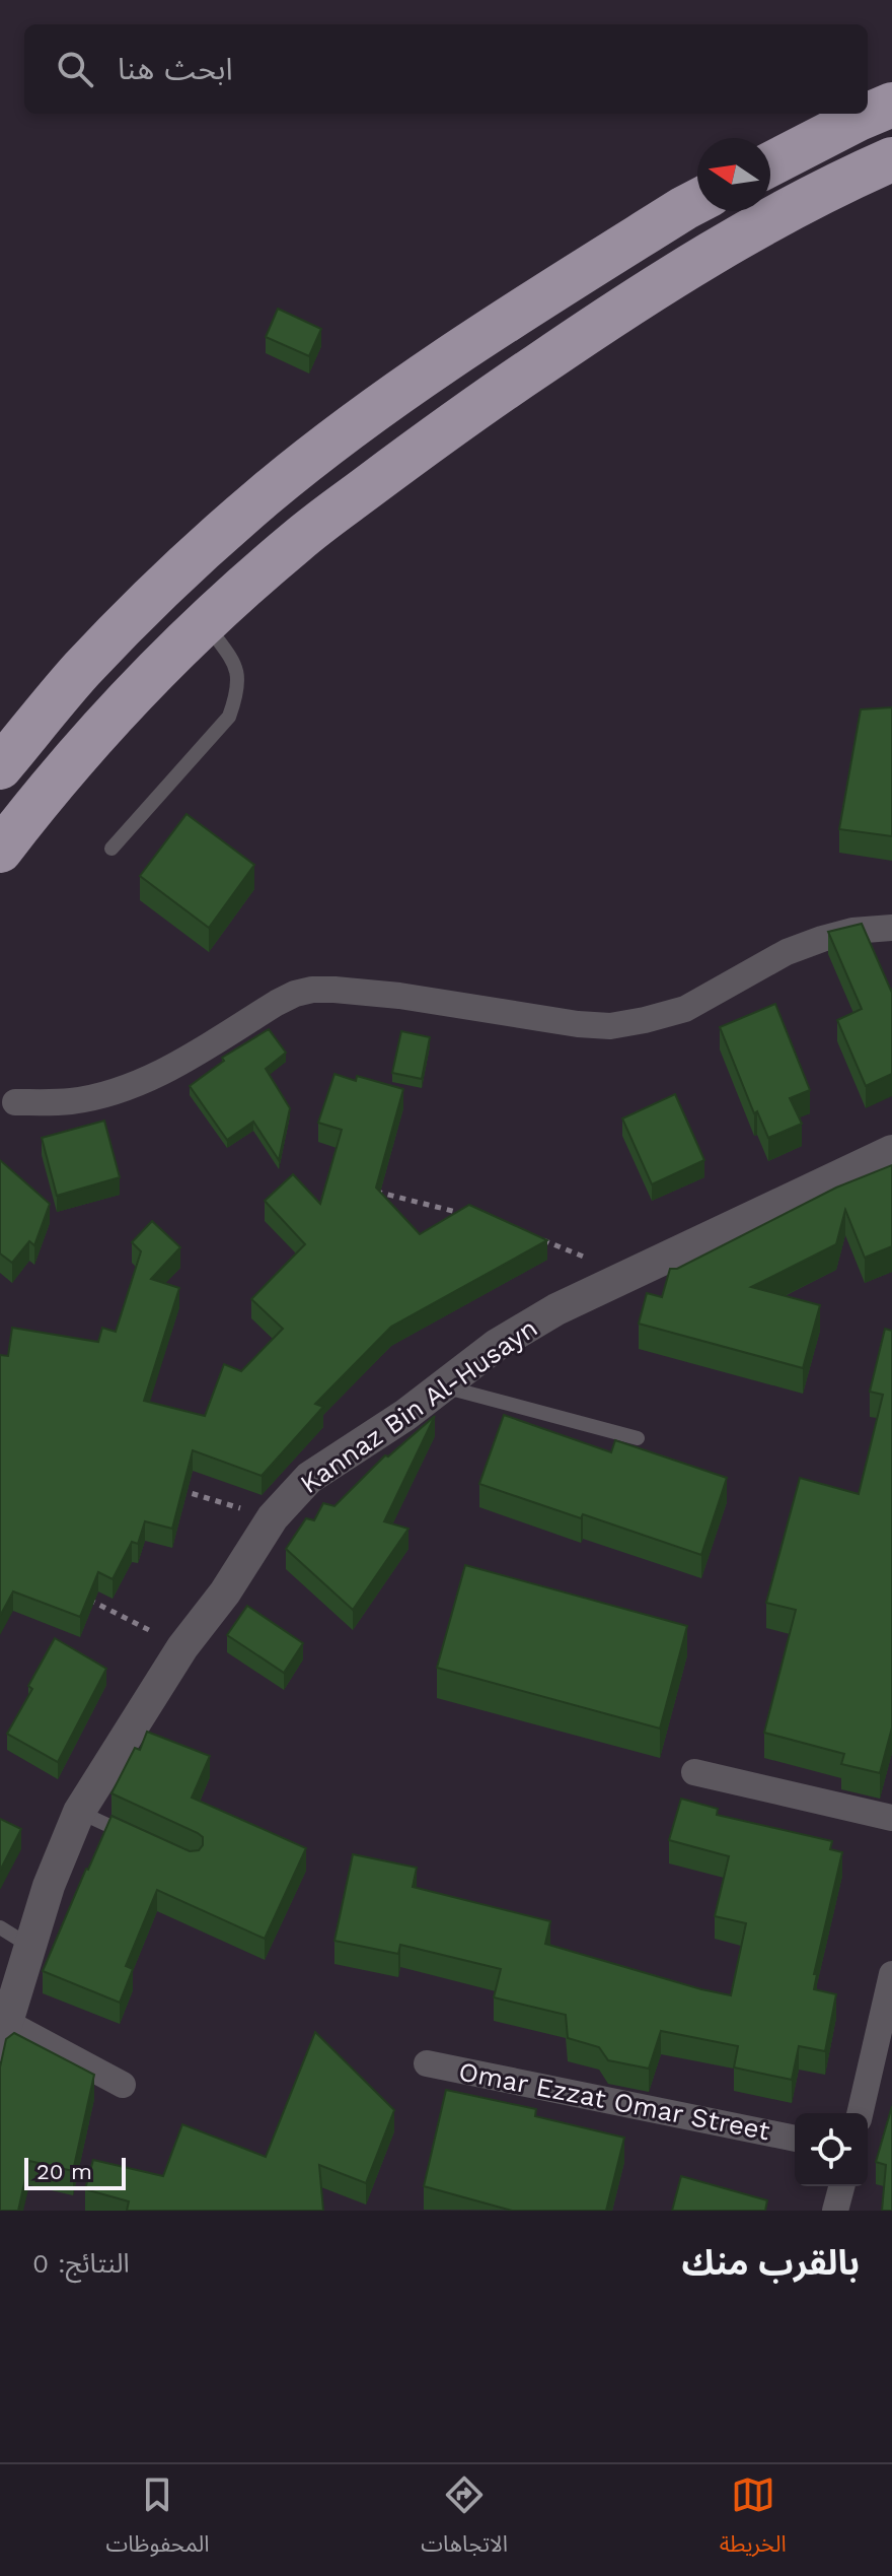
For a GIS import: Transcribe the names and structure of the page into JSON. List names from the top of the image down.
{
  "streets": {
    "street": ["Kannaz Bin Al-Husayn", "Omar Ezzat Omar Street"]
  },
  "scale_bar": "20 m",
  "north": "left",
  "page": {
    "search": "ابحث هنا",
    "scale": "20 m",
    "heading": ["بالقرب منك", "النتائج: 0"],
    "nav": ["الخريطة", "الاتجاهات", "المحفوظات"]
  }
}
